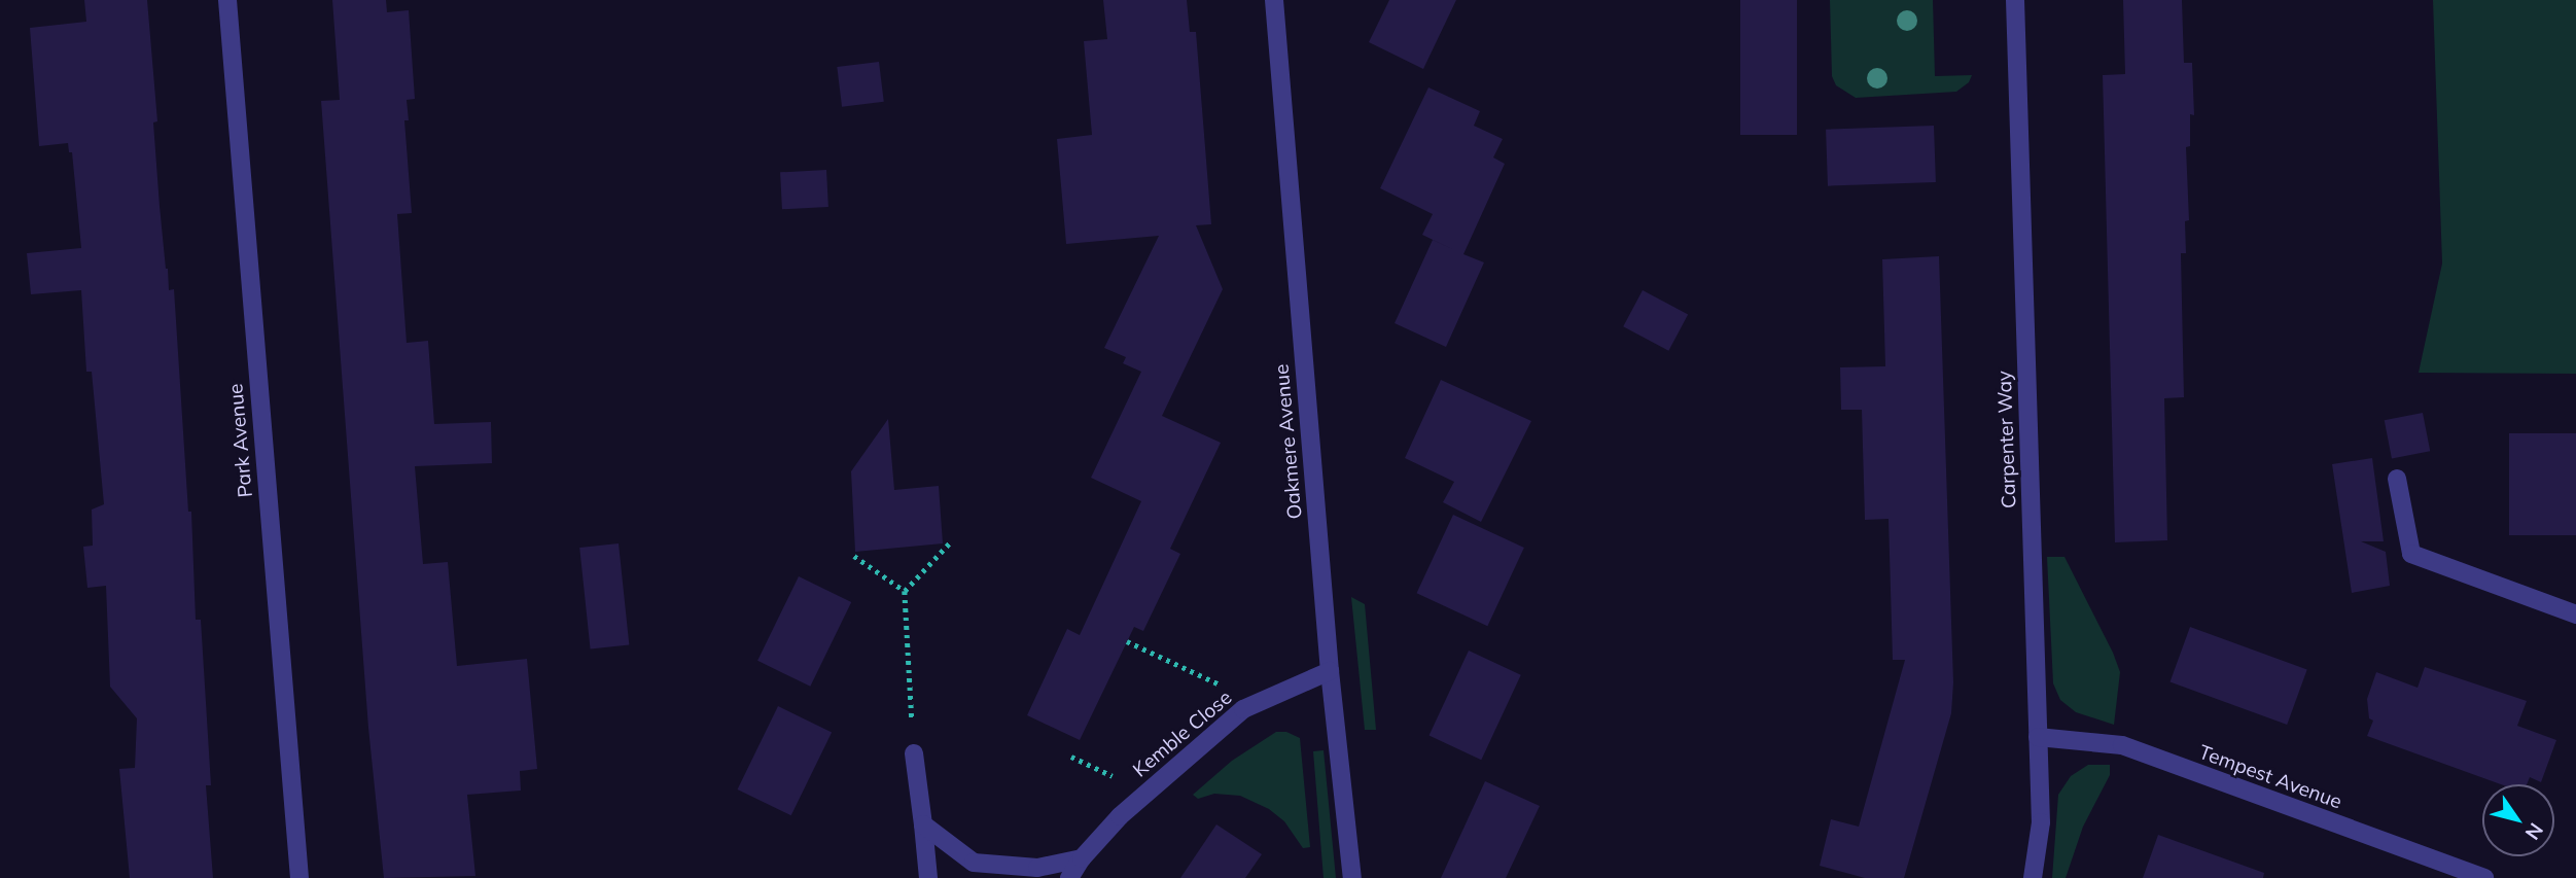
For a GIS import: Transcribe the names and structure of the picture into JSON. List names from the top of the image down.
{
  "streets": {
    "street": [
      "Carpenter Way",
      "Park Avenue",
      "Oakmere Avenue",
      "Kemble Close",
      "Tempest Avenue"
    ]
  },
  "crossings": [
    ["Carpenter Way", "Tempest Avenue"],
    ["Oakmere Avenue", "Kemble Close"]
  ],
  "north": "bottom right"
}
